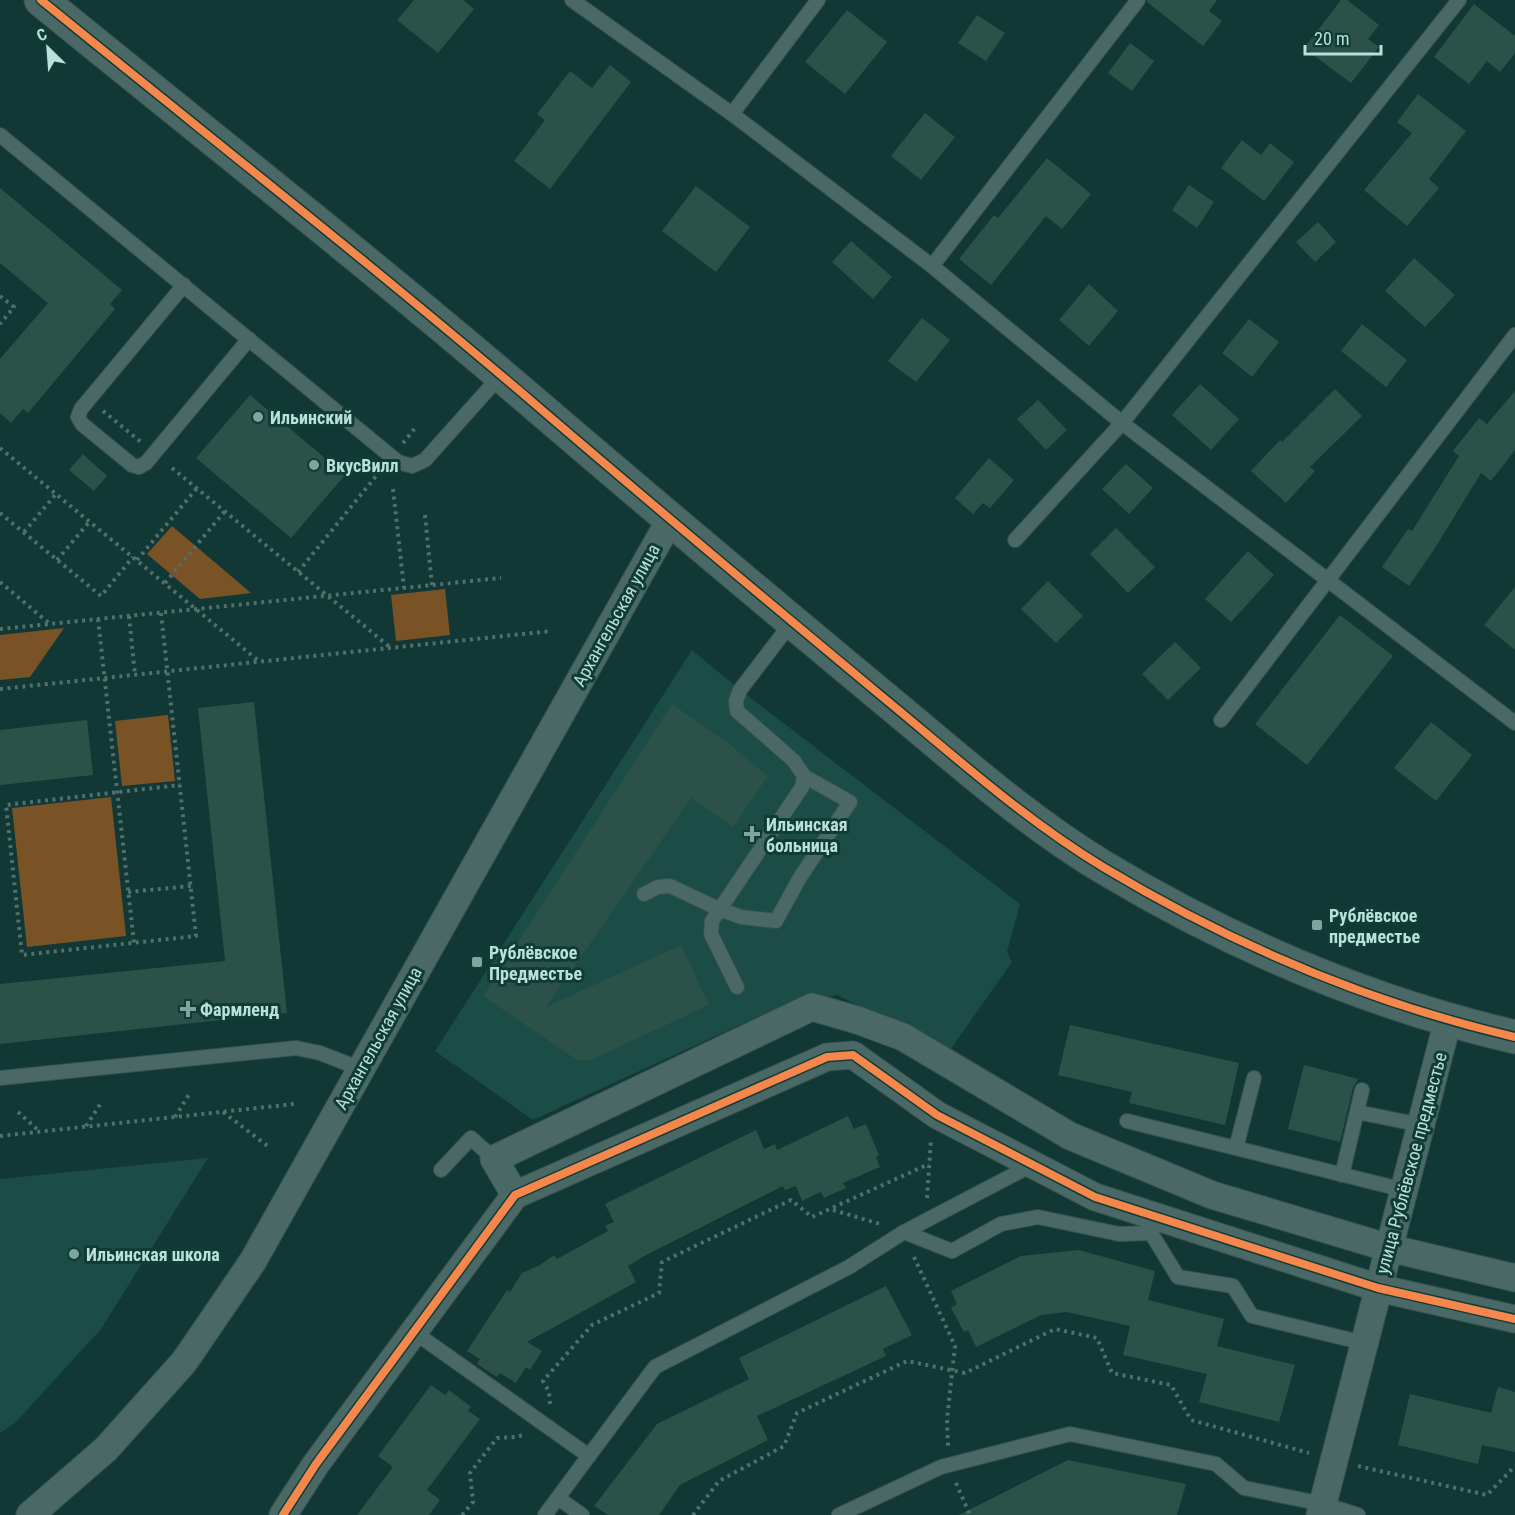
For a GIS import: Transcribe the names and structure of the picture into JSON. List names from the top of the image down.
{
  "streets": {
    "street": ["Архангельская улица", "улица Рублёвское предместье"]
  },
  "places": {
    "other": ["Ильинский", "ВкусВилл", "Ильинская школа"],
    "health": ["Ильинская больница", "Фармленд"],
    "transit": ["Рублёвское предместье", "Рублёвское Предместье"]
  },
  "scale_bar": "20 m",
  "north": "top left"
}
